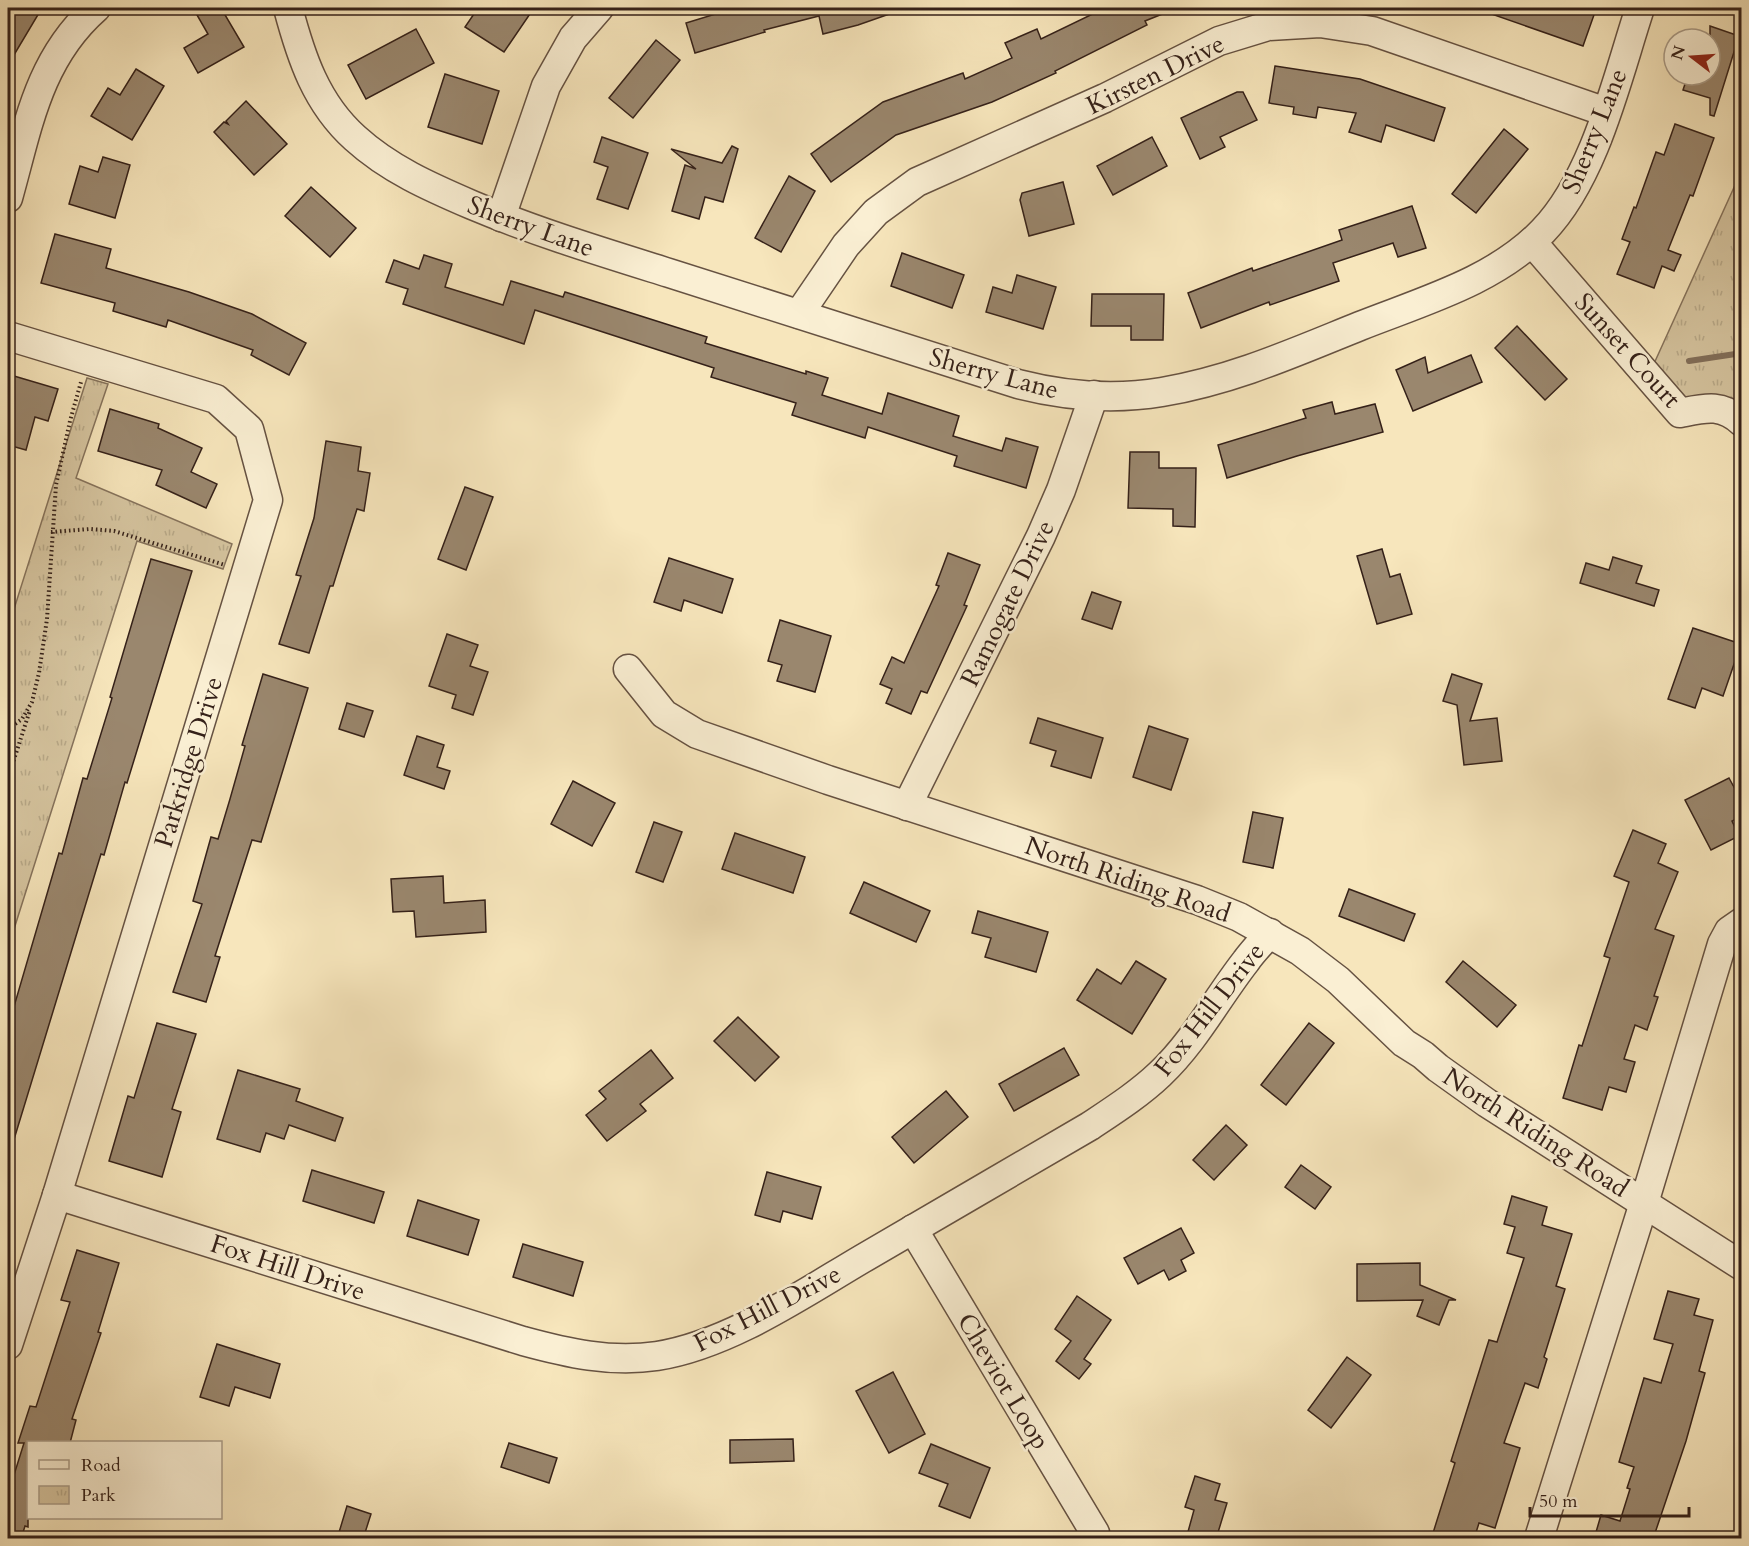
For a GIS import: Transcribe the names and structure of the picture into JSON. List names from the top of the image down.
{
  "streets": {
    "street": [
      "Kirsten Drive",
      "Sherry Lane",
      "Sunset Court",
      "Ramogate Drive",
      "Parkridge Drive",
      "North Riding Road",
      "Fox Hill Drive",
      "Cheviot Loop"
    ]
  },
  "crossings": [
    ["Kirsten Drive", "Sherry Lane"],
    ["Sherry Lane", "Sunset Court"],
    ["Sherry Lane", "Ramogate Drive"],
    ["Ramogate Drive", "North Riding Road"],
    ["Parkridge Drive", "Fox Hill Drive"],
    ["North Riding Road", "Fox Hill Drive"],
    ["Fox Hill Drive", "Cheviot Loop"]
  ],
  "legend": ["Road", "Park"],
  "scale_bar": "50 m",
  "north": "left"
}
